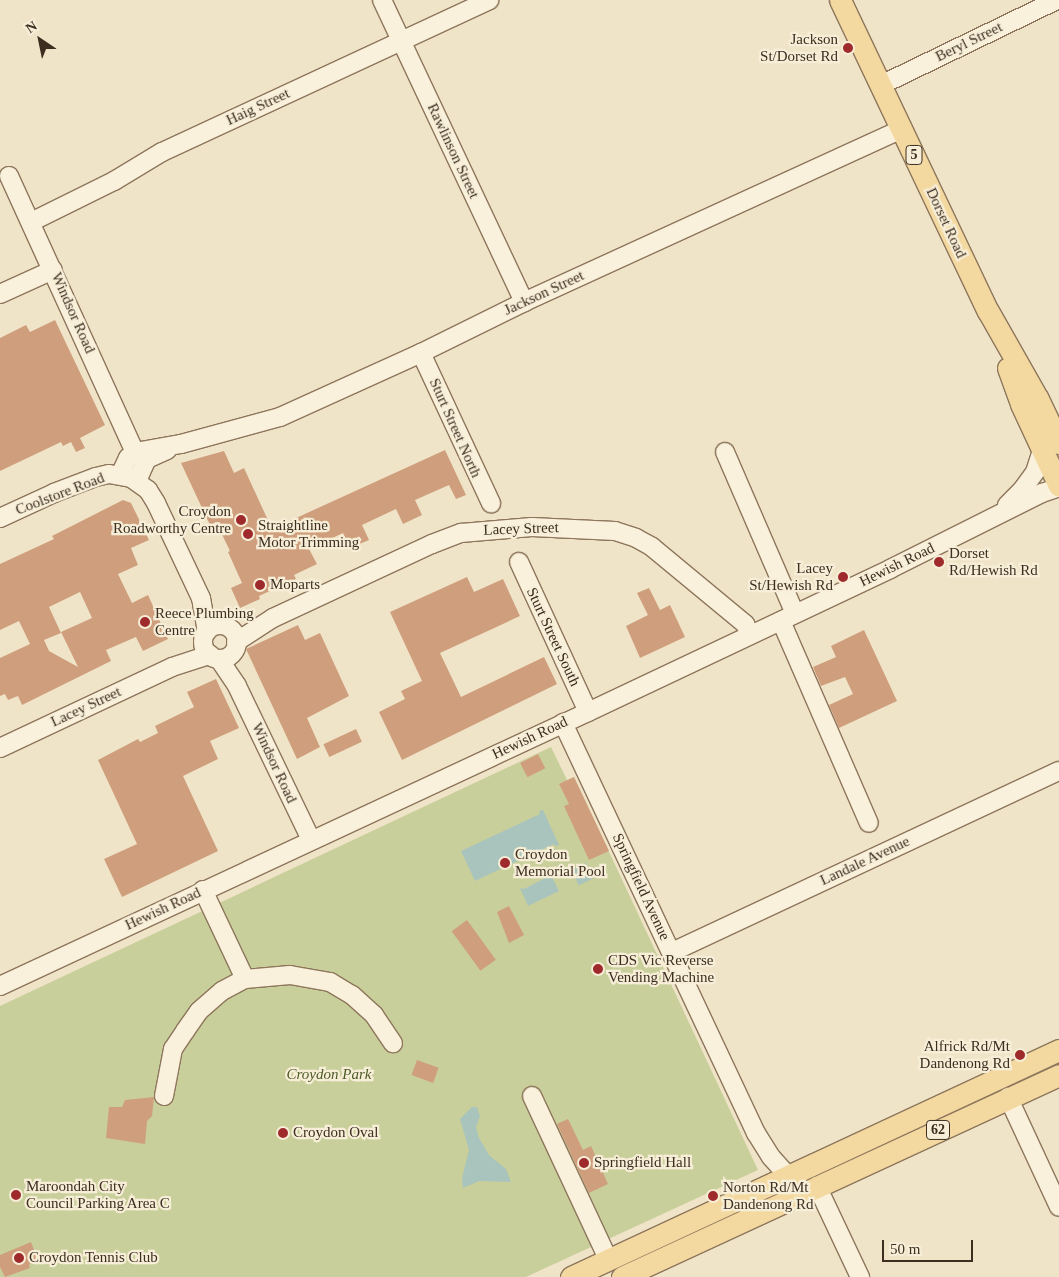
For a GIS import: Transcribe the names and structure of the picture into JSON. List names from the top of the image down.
{
  "streets": {
    "main road": ["5", "Dorset Road", "62"],
    "street": [
      "Beryl Street",
      "Haig Street",
      "Rawlinson Street",
      "Jackson Street",
      "Windsor Road",
      "Sturt Street North",
      "Coolstore Road",
      "Lacey Street",
      "Hewish Road",
      "Sturt Street South",
      "Landale Avenue",
      "Springfield Avenue"
    ]
  },
  "crossings": [
    ["Beryl Street", "Dorset Road"],
    ["Haig Street", "Rawlinson Street"],
    ["Haig Street", "Windsor Road"],
    ["Rawlinson Street", "Jackson Street"],
    ["Dorset Road", "Jackson Street"],
    ["Dorset Road", "Hewish Road"],
    ["Jackson Street", "Sturt Street North"],
    ["Windsor Road", "Coolstore Road"],
    ["Windsor Road", "Lacey Street"],
    ["Windsor Road", "Hewish Road"],
    ["Lacey Street", "Hewish Road"],
    ["Hewish Road", "Sturt Street South"],
    ["Hewish Road", "Springfield Avenue"],
    ["Landale Avenue", "Springfield Avenue"],
    ["Springfield Avenue", "62"]
  ],
  "parks": ["Croydon Park"],
  "places": [
    "Jackson St/Dorset Rd",
    "Croydon Roadworthy Centre",
    "Straightline Motor Trimming",
    "Dorset Rd/Hewish Rd",
    "Lacey St/Hewish Rd",
    "Moparts",
    "Reece Plumbing Centre",
    "Croydon Memorial Pool",
    "CDS Vic Reverse Vending Machine",
    "Alfrick Rd/Mt Dandenong Rd",
    "Croydon Oval",
    "Springfield Hall",
    "Maroondah City Council Parking Area C",
    "Norton Rd/Mt Dandenong Rd",
    "Croydon Tennis Club"
  ],
  "scale_bar": "50 m",
  "north": "top left"
}
